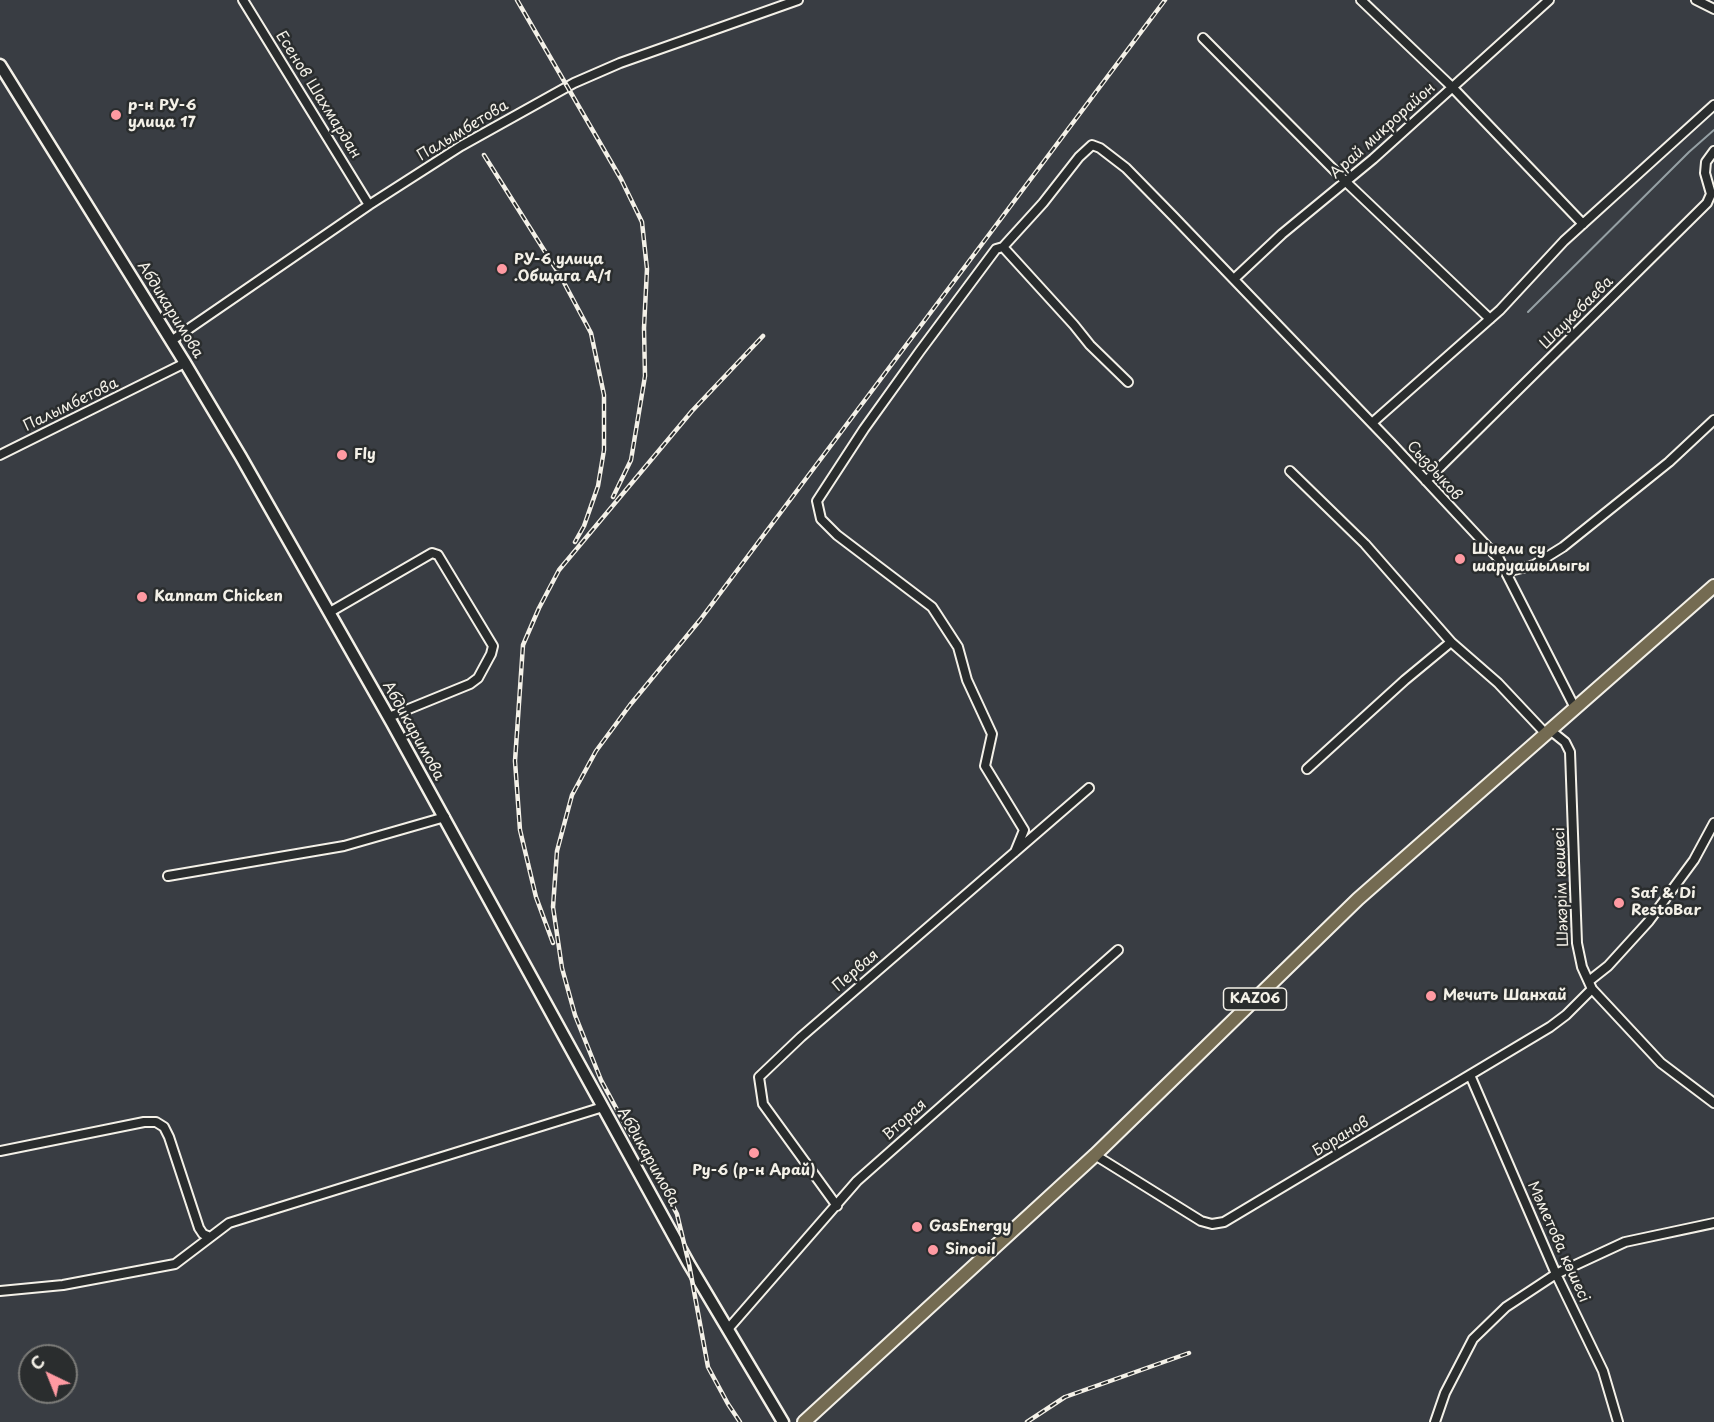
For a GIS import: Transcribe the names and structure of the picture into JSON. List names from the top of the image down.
{
  "streets": {
    "main road": ["Абдикаримова", "KАZ06"],
    "street": [
      "Есенов Шахмардан",
      "Палымбетова",
      "Арай микрорайон",
      "Шаукебаева",
      "Сыздыков",
      "Шәкәрім көшесі",
      "Первая",
      "Вторая",
      "Боранов",
      "Мәметова көшесі"
    ]
  },
  "crossings": [
    ["Есенов Шахмардан", "Палымбетова"],
    ["Палымбетова", "Абдикаримова"],
    ["Арай микрорайон", "Сыздыков"],
    ["Абдикаримова", "Вторая"],
    ["Шаукебаева", "Сыздыков"],
    ["Сыздыков", "KАZ06"],
    ["Шәкәрім көшесі", "KАZ06"],
    ["Шәкәрім көшесі", "Боранов"],
    ["Первая", "Вторая"],
    ["KАZ06", "Боранов"],
    ["Боранов", "Мәметова көшесі"]
  ],
  "places": [
    "р-н РУ-6 улица 17",
    "РУ-6 улица .Общага А/1",
    "Fly",
    "Шиели су шаруашылыгы",
    "Kannam Chicken",
    "Saf & Di RestoBar",
    "Мечить Шанхай",
    "Ру-6 (р-н Арай)",
    "GasEnergy",
    "Sinooil"
  ],
  "north": "top left"
}
